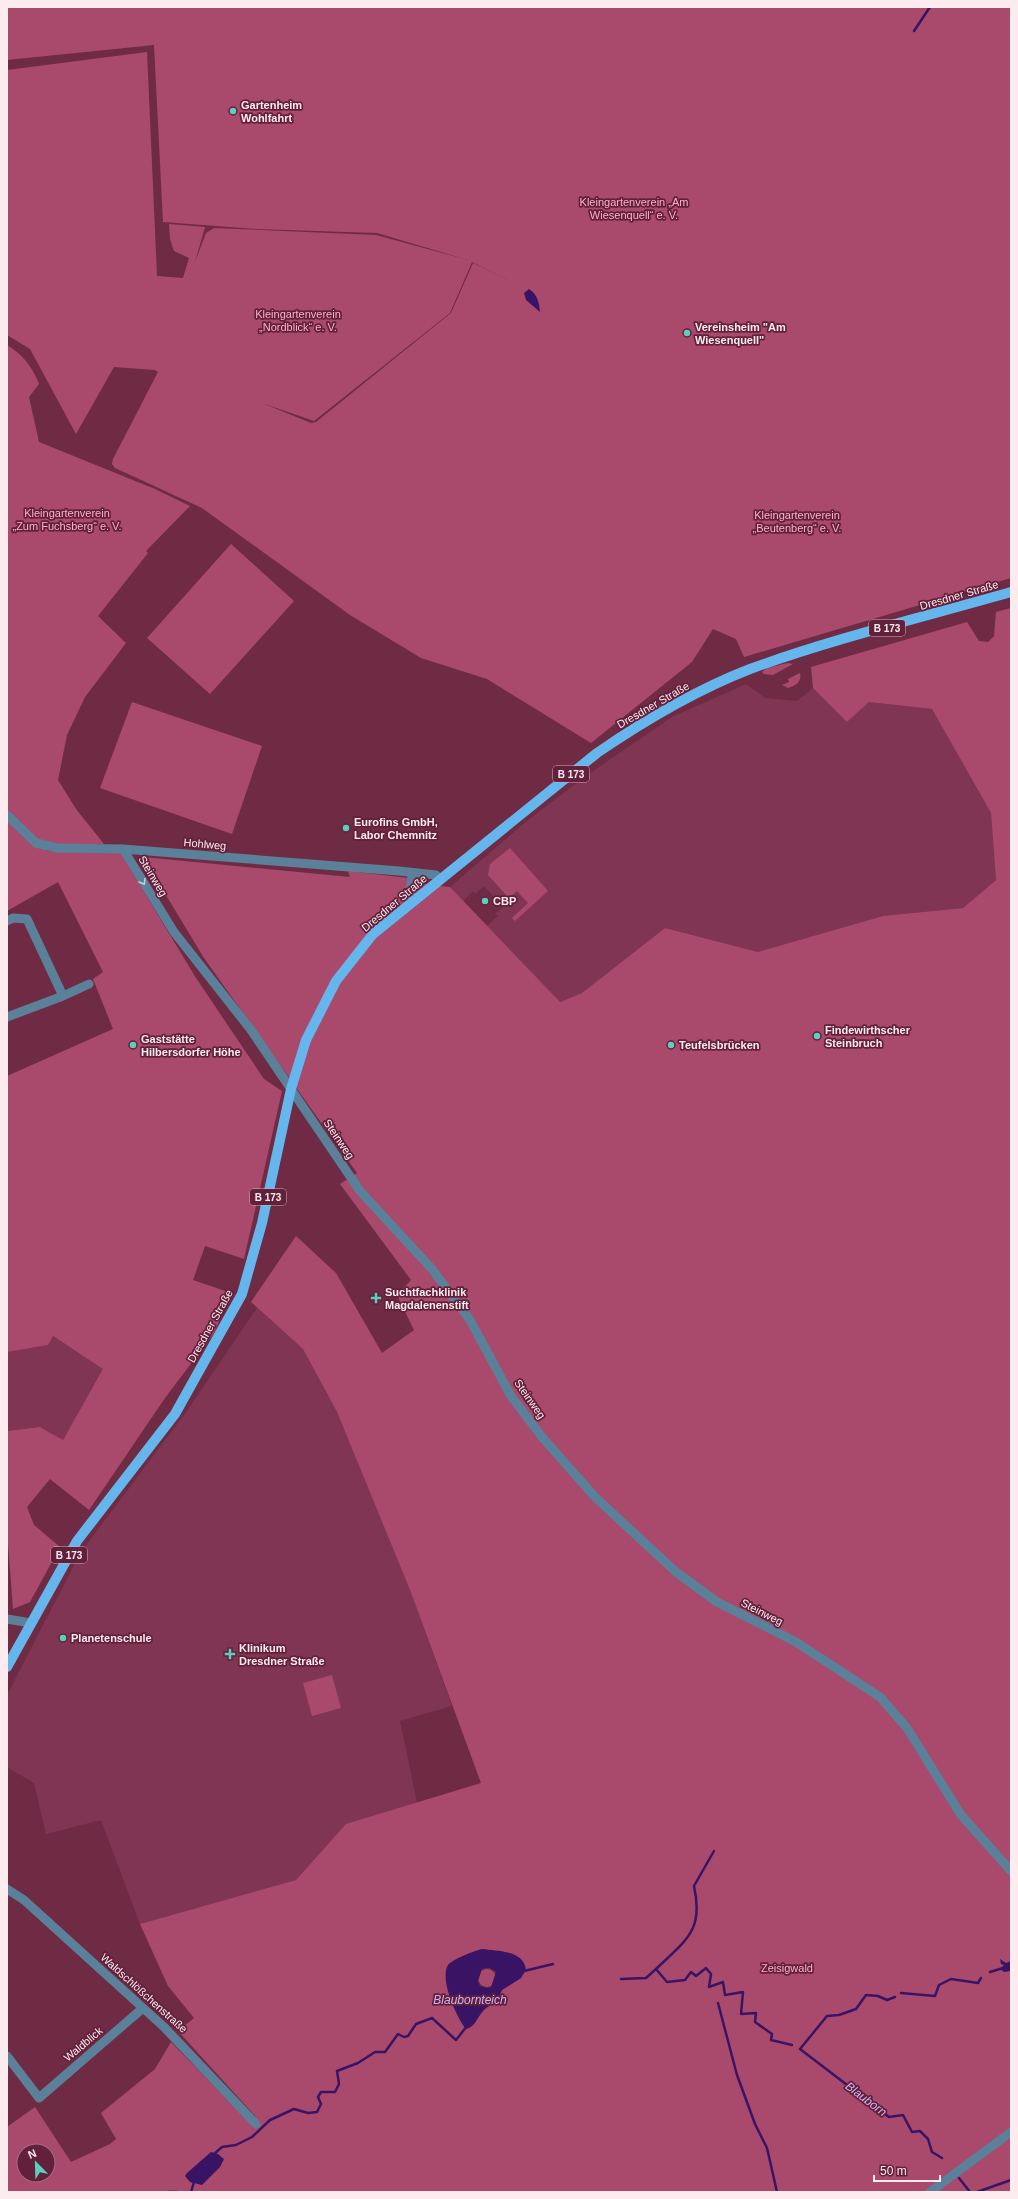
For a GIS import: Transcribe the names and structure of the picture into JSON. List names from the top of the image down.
{
  "streets": {
    "main road": ["Dresdner Straße", "B 173"],
    "street": [
      "Hohlweg",
      "Steinweg",
      "Waldschlößchenstraße",
      "Waldblick"
    ]
  },
  "crossings": [
    ["Dresdner Straße", "Hohlweg"],
    ["Dresdner Straße", "Steinweg"],
    ["Hohlweg", "Steinweg"],
    ["Waldschlößchenstraße", "Waldblick"]
  ],
  "water": ["Blaubornteich", "Blauborn"],
  "parks": [
    "Kleingartenverein „Am Wiesenquell“ e. V.",
    "Kleingartenverein „Nordblick“ e. V.",
    "Kleingartenverein „Zum Fuchsberg“ e. V.",
    "Kleingartenverein „Beutenberg“ e. V.",
    "Zeisigwald"
  ],
  "places": {
    "other": [
      "Gartenheim Wohlfahrt",
      "Vereinsheim \"Am Wiesenquell\"",
      "Eurofins GmbH, Labor Chemnitz",
      "CBP",
      "Findewirthscher Steinbruch",
      "Gaststätte Hilbersdorfer Höhe",
      "Teufelsbrücken",
      "Planetenschule"
    ],
    "health": ["Suchtfachklinik Magdalenenstift", "Klinikum Dresdner Straße"]
  },
  "scale_bar": "50 m",
  "north": "top left"
}
